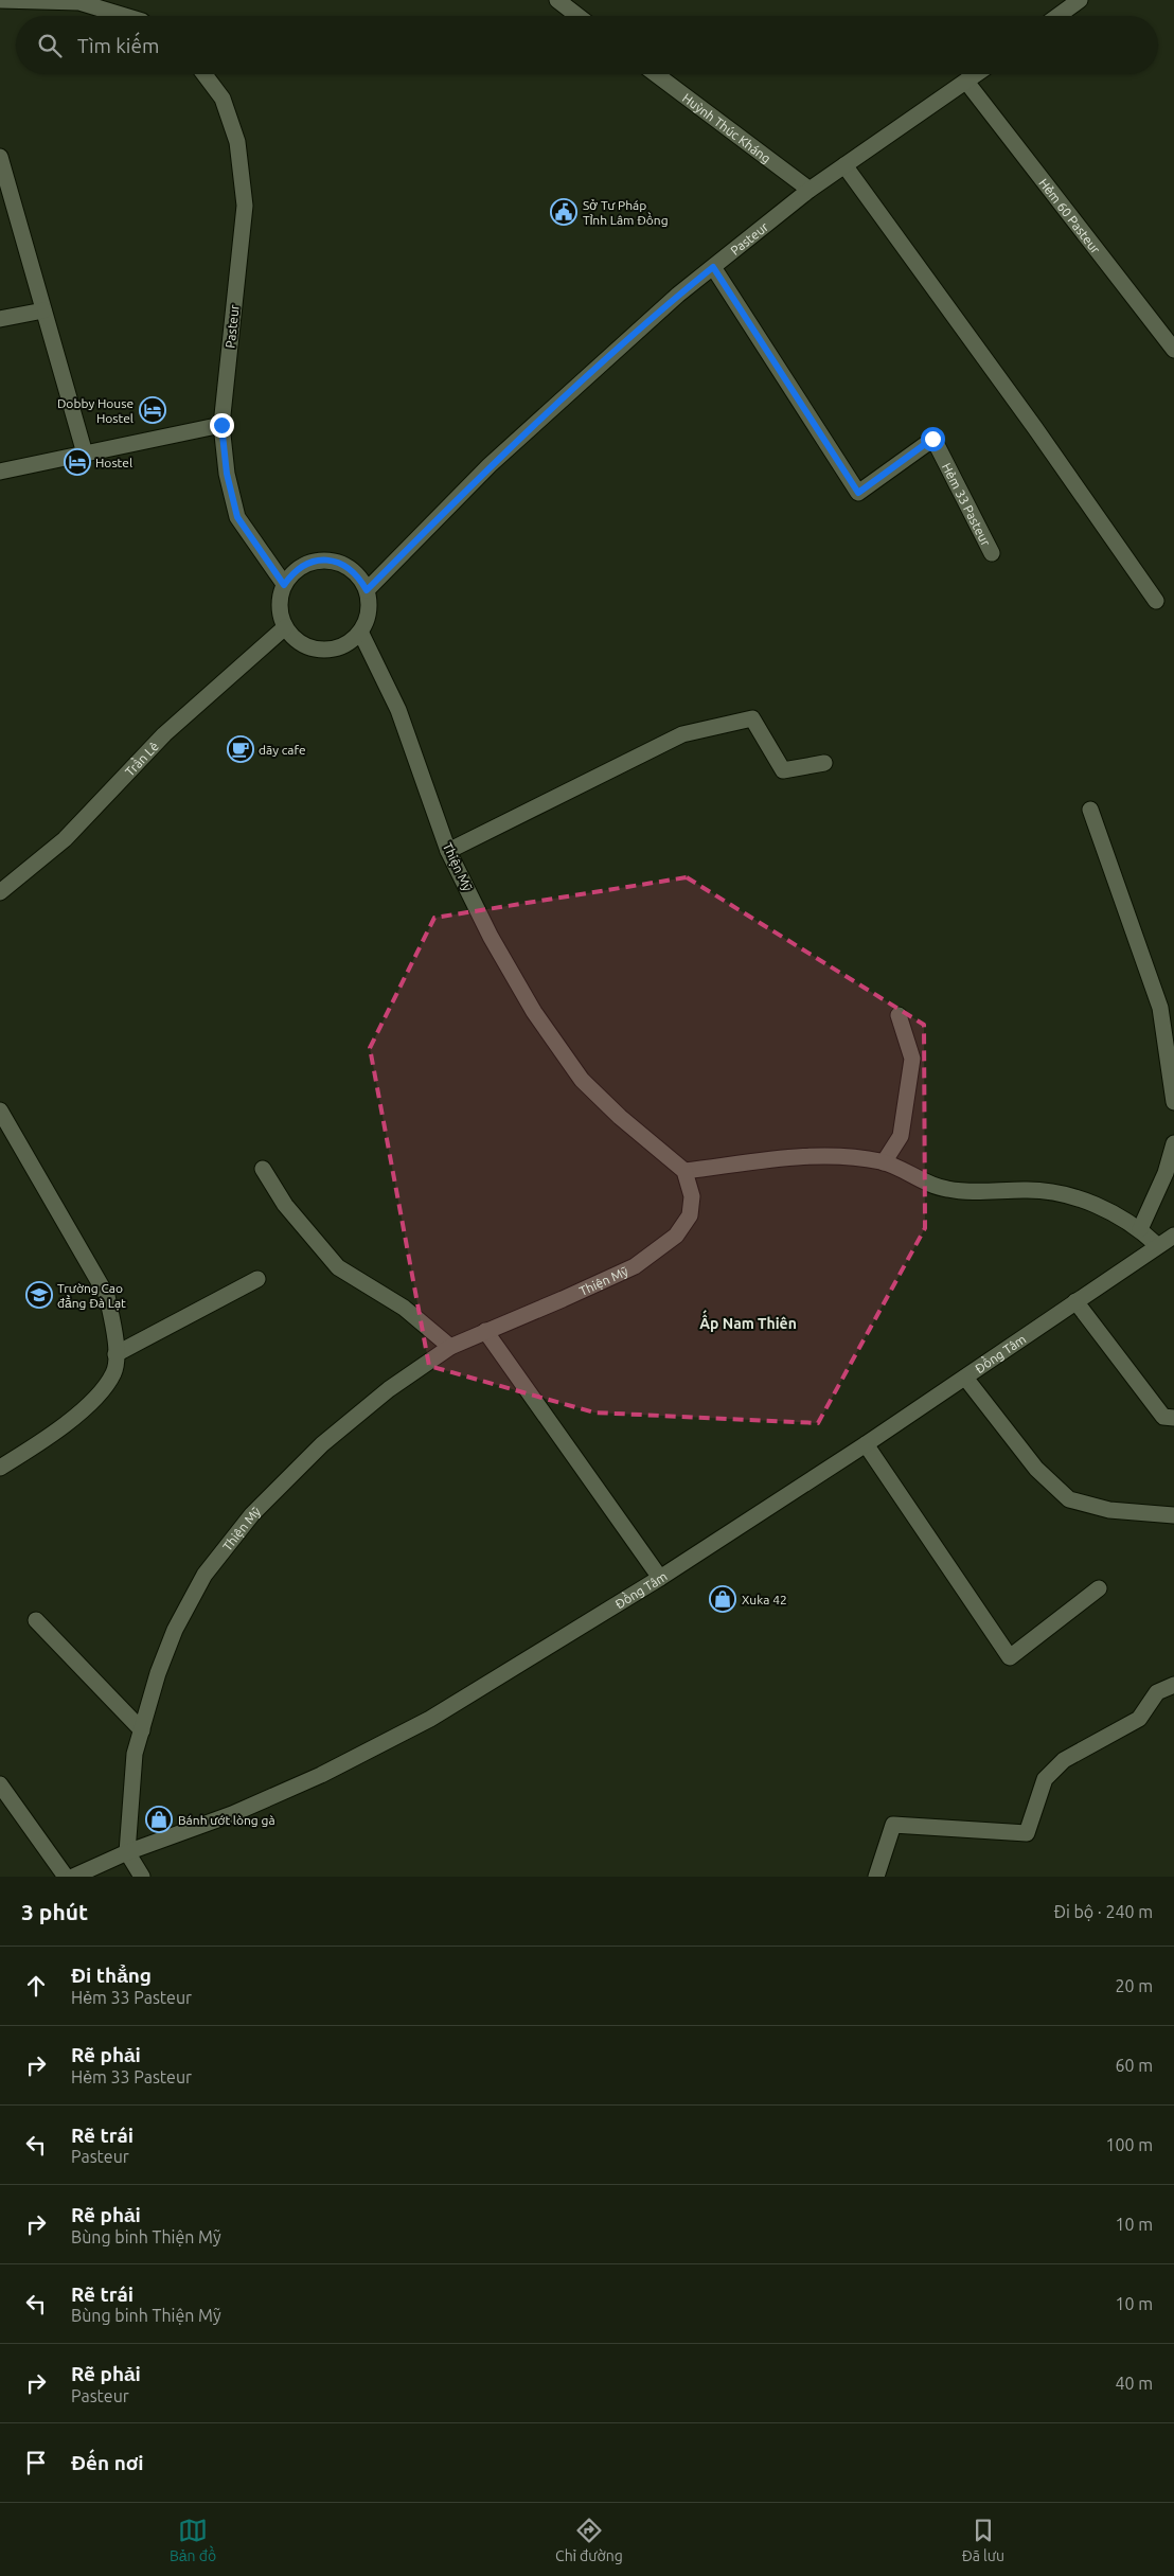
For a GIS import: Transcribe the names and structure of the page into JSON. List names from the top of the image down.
{
  "streets": {
    "street": [
      "Huỳnh Thúc Kháng",
      "Hẻm 60 Pasteur",
      "Pasteur",
      "Hẻm 33 Pasteur",
      "Trần Lê",
      "Thiện Mỹ",
      "Đồng Tâm"
    ]
  },
  "crossings": [
    ["Huỳnh Thúc Kháng", "Pasteur"],
    ["Hẻm 60 Pasteur", "Pasteur"],
    ["Pasteur", "Hẻm 33 Pasteur"],
    ["Pasteur", "Trần Lê"],
    ["Pasteur", "Thiện Mỹ"],
    ["Trần Lê", "Thiện Mỹ"],
    ["Thiện Mỹ", "Đồng Tâm"]
  ],
  "districts": ["Ấp Nam Thiên"],
  "places": {
    "public building": ["Sở Tư Pháp Tỉnh Lâm Đồng"],
    "hotel": ["Dobby House Hostel", "Hostel"],
    "cafe": ["dãy cafe"],
    "school or university": ["Trường Cao đẳng Đà Lạt"],
    "shop": ["Xuka 42", "Bánh ướt lòng gà"]
  },
  "page": {
    "search": "Tìm kiếm",
    "heading": ["3 phút", "Đi bộ · 240 m"],
    "list": [
      ["Đi thẳng", "Hẻm 33 Pasteur", "20 m"],
      ["Rẽ phải", "Hẻm 33 Pasteur", "60 m"],
      ["Rẽ trái", "Pasteur", "100 m"],
      ["Rẽ phải", "Bùng binh Thiện Mỹ", "10 m"],
      ["Rẽ trái", "Bùng binh Thiện Mỹ", "10 m"],
      ["Rẽ phải", "Pasteur", "40 m"],
      "Đến nơi"
    ],
    "nav": ["Bản đồ", "Chỉ đường", "Đã lưu"]
  }
}
